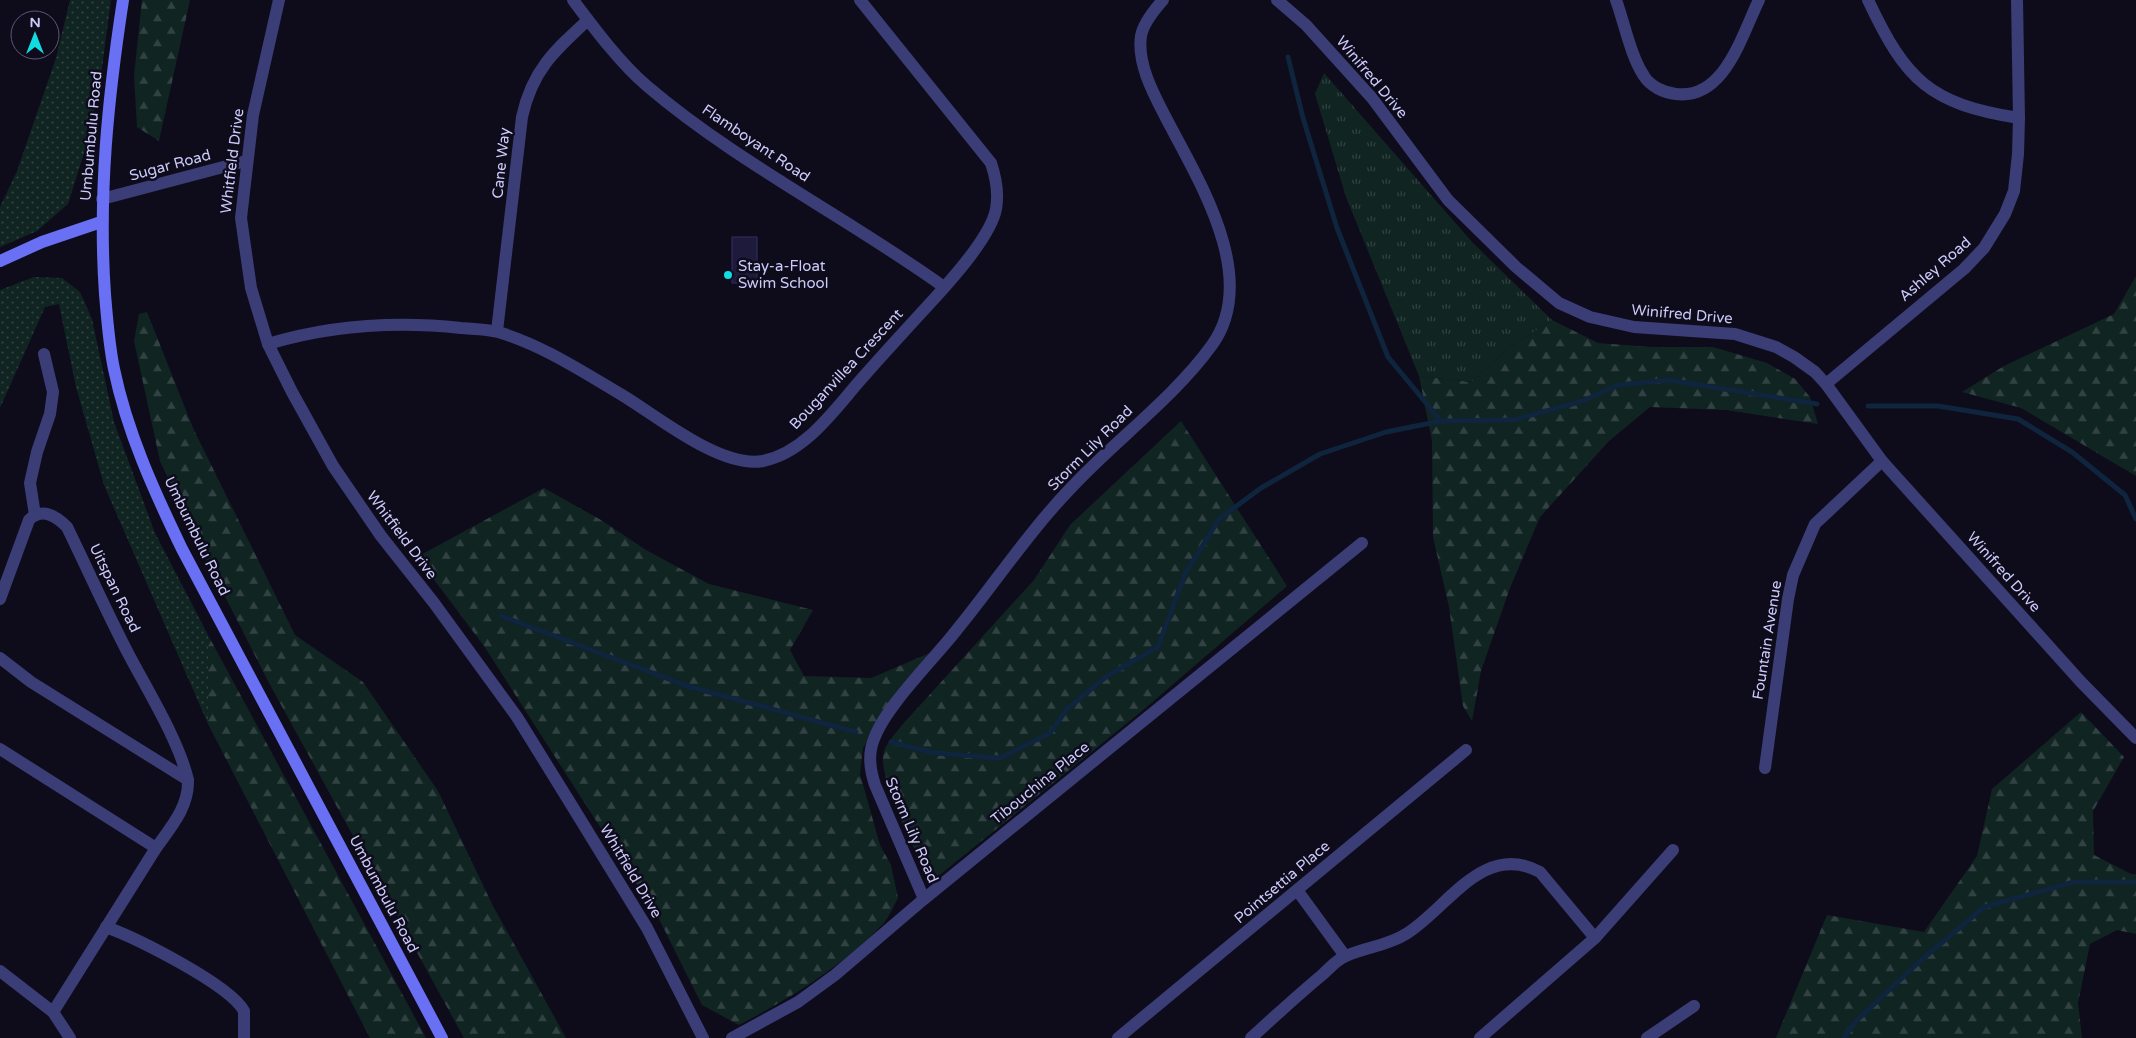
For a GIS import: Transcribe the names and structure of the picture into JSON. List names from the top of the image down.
{
  "streets": {
    "main road": ["Umbumbulu Road"],
    "street": [
      "Winifred Drive",
      "Flamboyant Road",
      "Whitfield Drive",
      "Cane Way",
      "Sugar Road",
      "Ashley Road",
      "Bouganvillea Crescent",
      "Storm Lily Road",
      "Uitspan Road",
      "Fountain Avenue",
      "Tibouchina Place",
      "Pointsettia Place"
    ]
  },
  "crossings": [
    ["Winifred Drive", "Ashley Road"],
    ["Winifred Drive", "Fountain Avenue"],
    ["Umbumbulu Road", "Sugar Road"],
    ["Flamboyant Road", "Cane Way"],
    ["Flamboyant Road", "Bouganvillea Crescent"],
    ["Whitfield Drive", "Sugar Road"],
    ["Whitfield Drive", "Bouganvillea Crescent"],
    ["Cane Way", "Bouganvillea Crescent"],
    ["Storm Lily Road", "Tibouchina Place"]
  ],
  "places": ["Stay-a-Float Swim School"],
  "north": "top"
}
